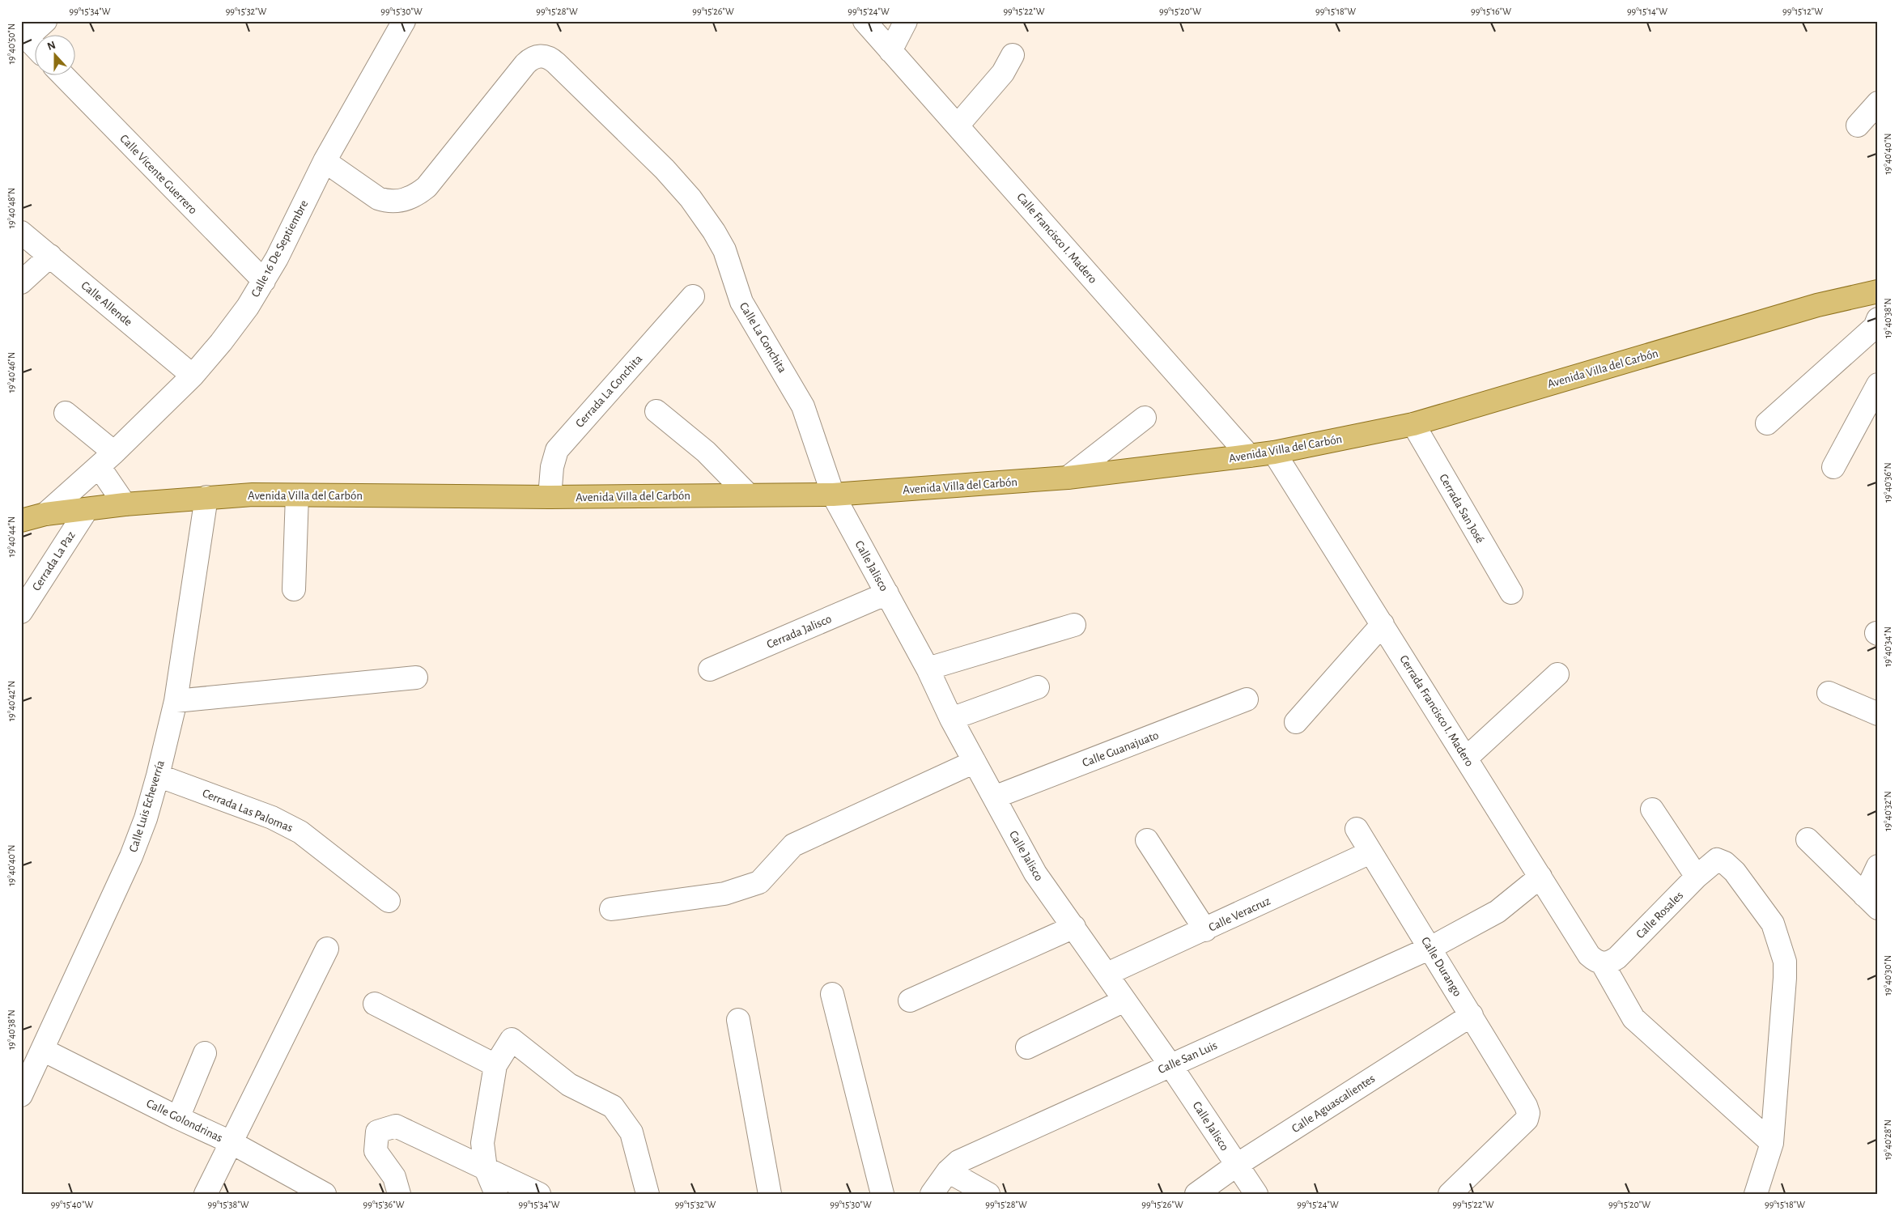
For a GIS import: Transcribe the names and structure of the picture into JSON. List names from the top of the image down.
{
  "streets": {
    "main road": ["Avenida Villa del Carbón"],
    "street": [
      "Calle Vicente Guerrero",
      "Calle Francisco I. Madero",
      "Calle 16 De Septiembre",
      "Calle Allende",
      "Calle La Conchita",
      "Cerrada La Conchita",
      "Cerrada San José",
      "Cerrada La Paz",
      "Calle Jalisco",
      "Cerrada Jalisco",
      "Cerrada Francisco I. Madero",
      "Calle Guanajuato",
      "Calle Luis Echeverría",
      "Cerrada Las Palomas",
      "Calle Veracruz",
      "Calle Rosales",
      "Calle Durango",
      "Calle San Luis",
      "Calle Aguascalientes",
      "Calle Golondrinas"
    ]
  },
  "crossings": [
    ["Calle Vicente Guerrero", "Calle 16 De Septiembre"],
    ["Calle Francisco I. Madero", "Avenida Villa del Carbón"],
    ["Calle 16 De Septiembre", "Calle Allende"],
    ["Calle 16 De Septiembre", "Calle La Conchita"],
    ["Calle 16 De Septiembre", "Avenida Villa del Carbón"],
    ["Calle La Conchita", "Avenida Villa del Carbón"],
    ["Calle La Conchita", "Calle Jalisco"],
    ["Avenida Villa del Carbón", "Cerrada La Conchita"],
    ["Avenida Villa del Carbón", "Cerrada San José"],
    ["Avenida Villa del Carbón", "Cerrada La Paz"],
    ["Avenida Villa del Carbón", "Calle Jalisco"],
    ["Avenida Villa del Carbón", "Cerrada Francisco I. Madero"],
    ["Avenida Villa del Carbón", "Calle Luis Echeverría"],
    ["Calle Jalisco", "Cerrada Jalisco"],
    ["Calle Jalisco", "Calle Guanajuato"],
    ["Calle Jalisco", "Calle Veracruz"],
    ["Calle Jalisco", "Calle San Luis"],
    ["Calle Jalisco", "Calle Aguascalientes"],
    ["Cerrada Francisco I. Madero", "Calle Rosales"],
    ["Cerrada Francisco I. Madero", "Calle San Luis"],
    ["Calle Luis Echeverría", "Cerrada Las Palomas"],
    ["Calle Luis Echeverría", "Calle Golondrinas"],
    ["Calle Veracruz", "Calle Durango"],
    ["Calle Durango", "Calle San Luis"],
    ["Calle Durango", "Calle Aguascalientes"]
  ],
  "north": "top",
  "coordinates": [
    "99°15'34\"W",
    "99°15'32\"W",
    "99°15'30\"W",
    "99°15'28\"W",
    "99°15'26\"W",
    "99°15'24\"W",
    "99°15'22\"W",
    "99°15'20\"W",
    "99°15'18\"W",
    "99°15'16\"W",
    "99°15'14\"W",
    "99°15'12\"W",
    "19°40'50\"N",
    "19°40'40\"N",
    "19°40'48\"N",
    "19°40'38\"N",
    "19°40'46\"N",
    "19°40'36\"N",
    "19°40'44\"N",
    "19°40'34\"N",
    "19°40'42\"N",
    "19°40'32\"N",
    "19°40'30\"N",
    "19°40'28\"N",
    "99°15'40\"W",
    "99°15'38\"W",
    "99°15'36\"W"
  ]
}
